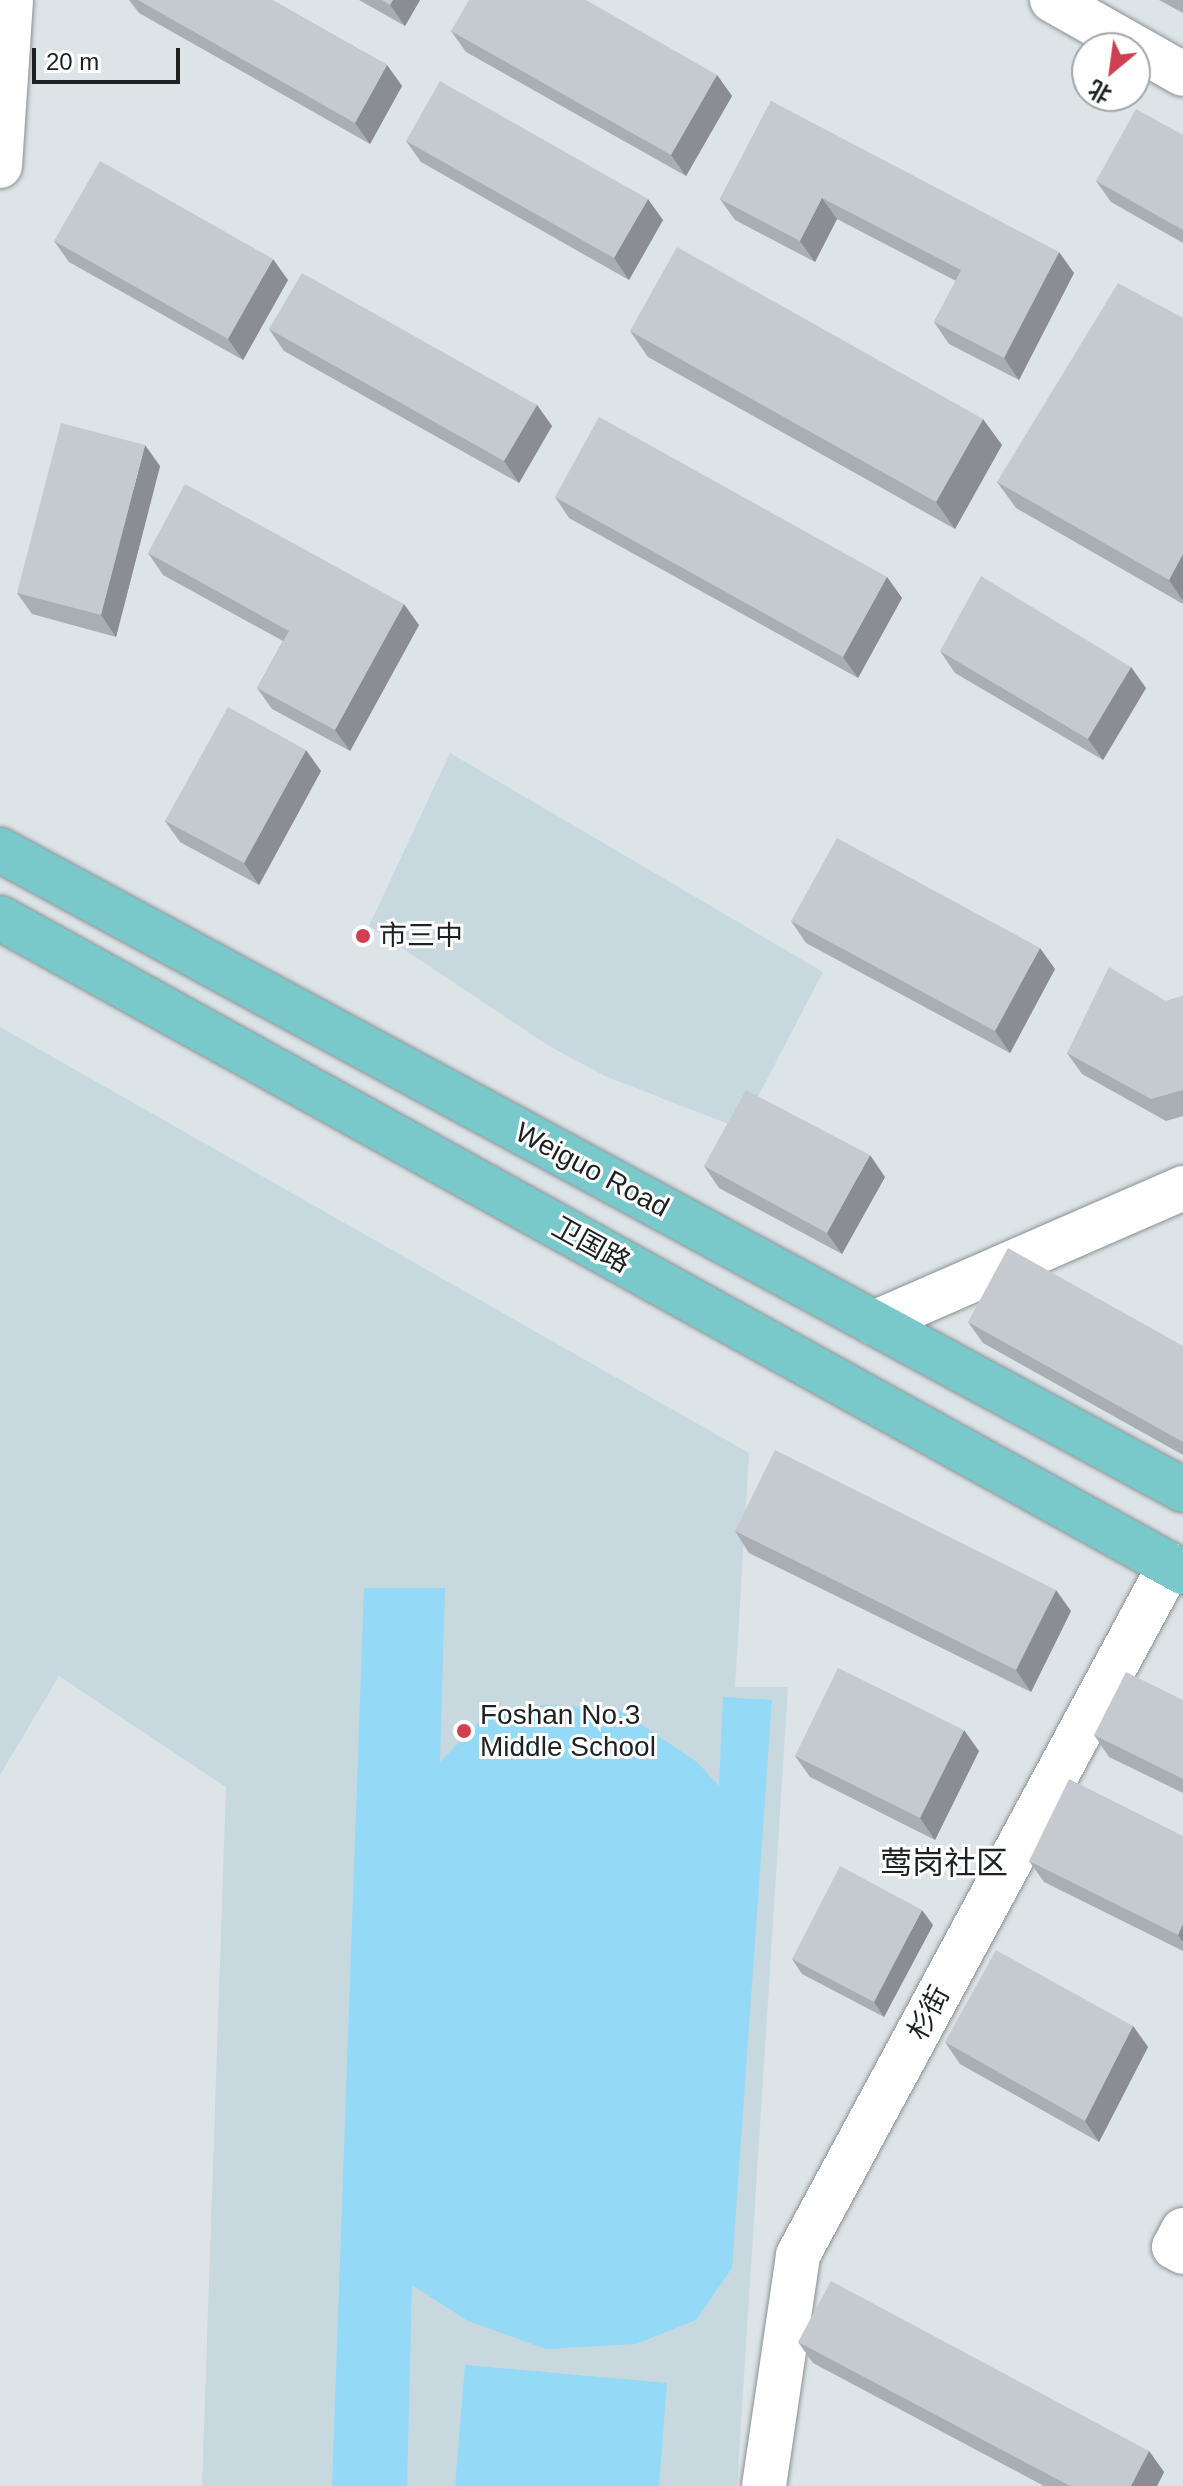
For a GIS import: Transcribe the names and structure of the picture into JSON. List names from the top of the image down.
{
  "streets": {
    "main road": ["Weiguo Road", "卫国路"],
    "street": ["杉街"]
  },
  "crossings": [
    ["卫国路", "杉街"]
  ],
  "districts": ["莺岗社区"],
  "places": ["市三中", "Foshan No.3 Middle School"],
  "scale_bar": "20 m",
  "north": "bottom left"
}
